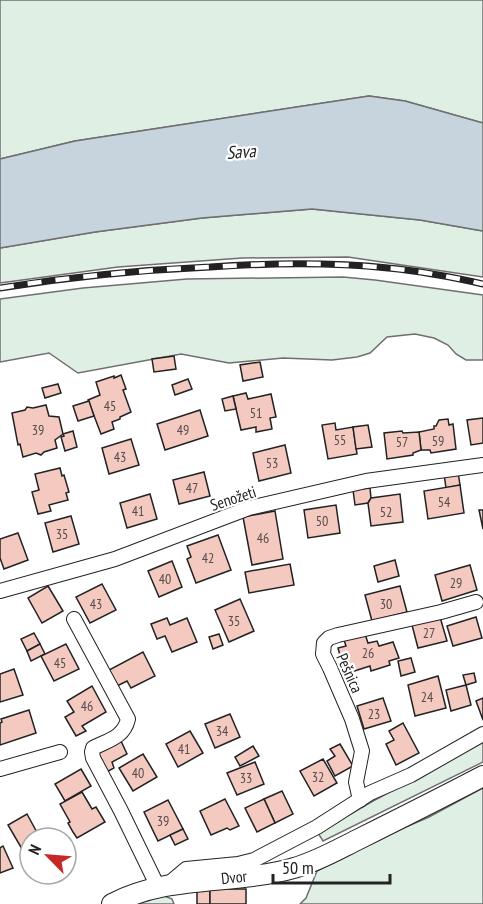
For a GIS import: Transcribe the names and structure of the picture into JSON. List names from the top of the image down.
{
  "streets": {
    "street": ["Senožeti", "Pešnica", "Dvor"]
  },
  "water": ["Sava"],
  "house_numbers": [
    "45",
    "51",
    "39",
    "49",
    "55",
    "59",
    "57",
    "43",
    "53",
    "47",
    "54",
    "41",
    "52",
    "50",
    "35",
    "46",
    "42",
    "40",
    "29",
    "43",
    "30",
    "35",
    "27",
    "26",
    "45",
    "24",
    "46",
    "23",
    "34",
    "41",
    "40",
    "32",
    "33",
    "39"
  ],
  "scale_bar": "50 m",
  "north": "top left"
}
